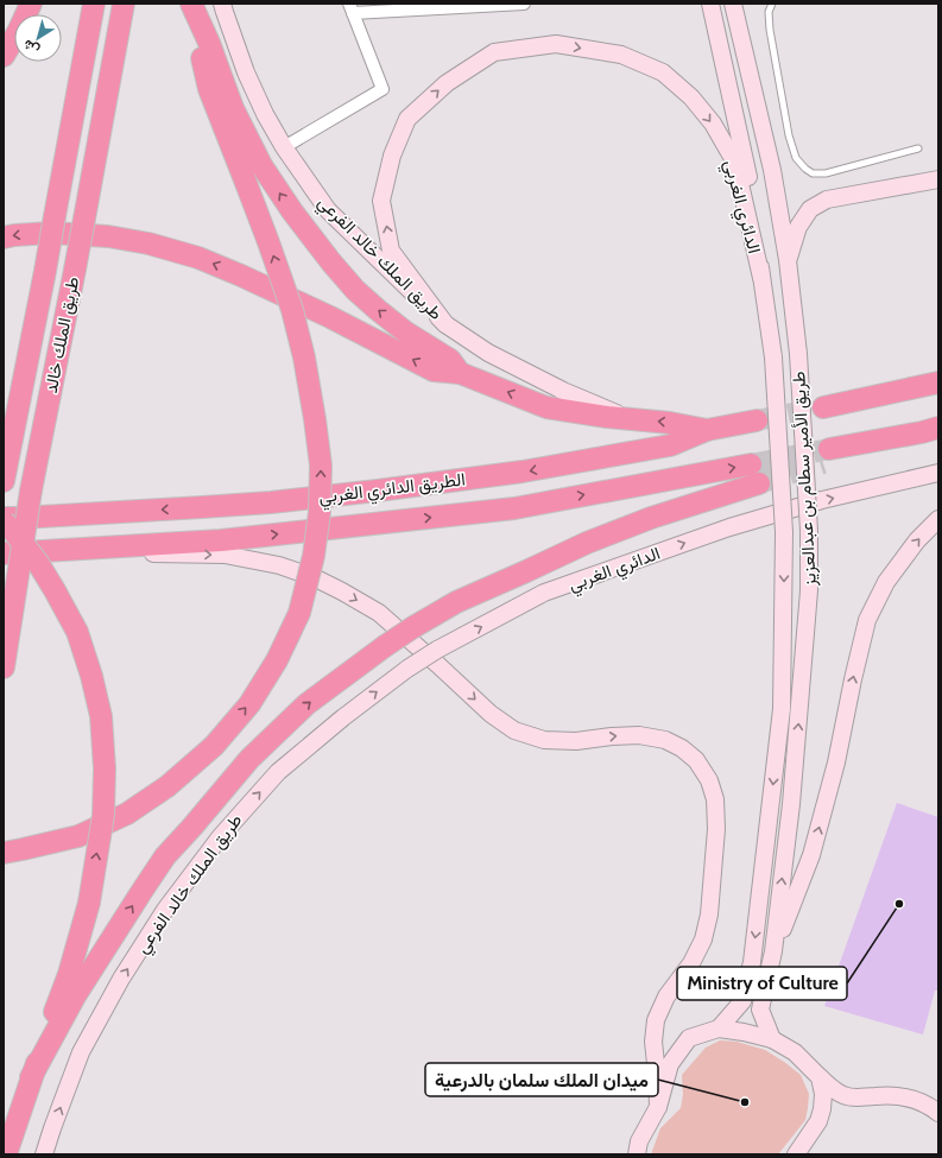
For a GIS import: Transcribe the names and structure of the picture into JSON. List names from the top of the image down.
{
  "streets": {
    "highway": ["طريق الملك خالد", "الطريق الدائري الغربي"],
    "street": ["الدائري الغربي", "طريق الملك خالد الفرعي", "طريق الأمير سطام بن عبدالعزيز"]
  },
  "crossings": [
    ["الدائري الغربي", "طريق الملك خالد الفرعي"],
    ["الدائري الغربي", "طريق الأمير سطام بن عبدالعزيز"]
  ],
  "one_way": ["طريق الملك خالد الفرعي"],
  "places": ["Ministry of Culture", "ميدان الملك سلمان بالدرعية"],
  "north": "bottom left"
}
